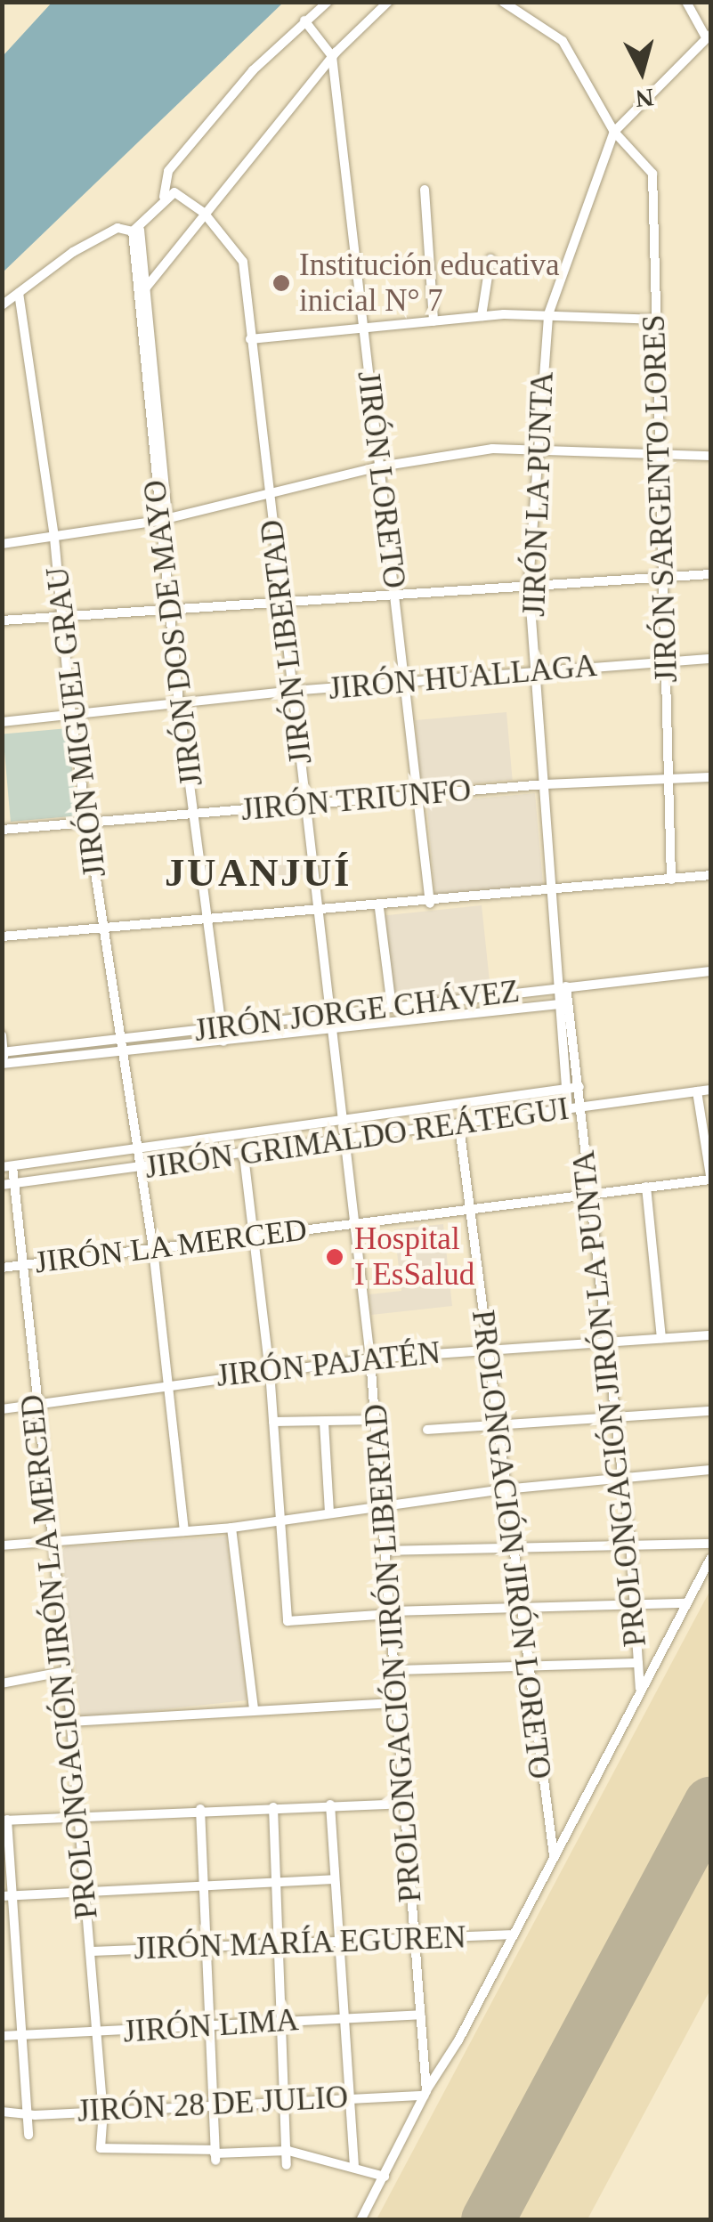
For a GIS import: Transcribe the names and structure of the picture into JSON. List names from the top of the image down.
{
  "streets": {
    "street": [
      "JIRÓN LORETO",
      "JIRÓN LA PUNTA",
      "JIRÓN SARGENTO LORES",
      "JIRÓN DOS DE MAYO",
      "JIRÓN LIBERTAD",
      "JIRÓN HUALLAGA",
      "JIRÓN MIGUEL GRAU",
      "JIRÓN TRIUNFO",
      "JIRÓN JORGE CHÁVEZ",
      "JIRÓN GRIMALDO REÁTEGUI",
      "JIRÓN LA MERCED",
      "JIRÓN PAJATÉN",
      "PROLONGACIÓN JIRÓN LA PUNTA",
      "PROLONGACIÓN JIRÓN LORETO",
      "PROLONGACIÓN JIRÓN LIBERTAD",
      "PROLONGACIÓN JIRÓN LA MERCED",
      "JIRÓN MARÍA EGUREN",
      "JIRÓN LIMA",
      "JIRÓN 28 DE JULIO"
    ]
  },
  "crossings": [
    ["JIRÓN LORETO", "JIRÓN HUALLAGA"],
    ["JIRÓN LORETO", "JIRÓN TRIUNFO"],
    ["JIRÓN LA PUNTA", "JIRÓN SARGENTO LORES"],
    ["JIRÓN LA PUNTA", "JIRÓN HUALLAGA"],
    ["JIRÓN LA PUNTA", "JIRÓN TRIUNFO"],
    ["JIRÓN LA PUNTA", "JIRÓN JORGE CHÁVEZ"],
    ["JIRÓN LA PUNTA", "JIRÓN GRIMALDO REÁTEGUI"],
    ["JIRÓN LA PUNTA", "PROLONGACIÓN JIRÓN LA PUNTA"],
    ["JIRÓN SARGENTO LORES", "JIRÓN HUALLAGA"],
    ["JIRÓN SARGENTO LORES", "JIRÓN TRIUNFO"],
    ["JIRÓN DOS DE MAYO", "JIRÓN HUALLAGA"],
    ["JIRÓN DOS DE MAYO", "JIRÓN TRIUNFO"],
    ["JIRÓN DOS DE MAYO", "JIRÓN JORGE CHÁVEZ"],
    ["JIRÓN LIBERTAD", "JIRÓN HUALLAGA"],
    ["JIRÓN LIBERTAD", "JIRÓN TRIUNFO"],
    ["JIRÓN LIBERTAD", "JIRÓN JORGE CHÁVEZ"],
    ["JIRÓN LIBERTAD", "JIRÓN GRIMALDO REÁTEGUI"],
    ["JIRÓN LIBERTAD", "PROLONGACIÓN JIRÓN LIBERTAD"],
    ["JIRÓN HUALLAGA", "JIRÓN MIGUEL GRAU"],
    ["JIRÓN MIGUEL GRAU", "JIRÓN TRIUNFO"],
    ["JIRÓN MIGUEL GRAU", "JIRÓN JORGE CHÁVEZ"],
    ["JIRÓN MIGUEL GRAU", "JIRÓN GRIMALDO REÁTEGUI"],
    ["JIRÓN MIGUEL GRAU", "JIRÓN LA MERCED"],
    ["JIRÓN MIGUEL GRAU", "JIRÓN PAJATÉN"],
    ["JIRÓN GRIMALDO REÁTEGUI", "PROLONGACIÓN JIRÓN LA PUNTA"],
    ["JIRÓN GRIMALDO REÁTEGUI", "PROLONGACIÓN JIRÓN LORETO"],
    ["JIRÓN GRIMALDO REÁTEGUI", "PROLONGACIÓN JIRÓN LIBERTAD"],
    ["JIRÓN GRIMALDO REÁTEGUI", "PROLONGACIÓN JIRÓN LA MERCED"],
    ["JIRÓN LA MERCED", "PROLONGACIÓN JIRÓN LA PUNTA"],
    ["JIRÓN LA MERCED", "PROLONGACIÓN JIRÓN LORETO"],
    ["JIRÓN LA MERCED", "PROLONGACIÓN JIRÓN LIBERTAD"],
    ["JIRÓN LA MERCED", "PROLONGACIÓN JIRÓN LA MERCED"],
    ["JIRÓN PAJATÉN", "PROLONGACIÓN JIRÓN LA PUNTA"],
    ["JIRÓN PAJATÉN", "PROLONGACIÓN JIRÓN LORETO"],
    ["JIRÓN PAJATÉN", "PROLONGACIÓN JIRÓN LIBERTAD"],
    ["JIRÓN PAJATÉN", "PROLONGACIÓN JIRÓN LA MERCED"],
    ["PROLONGACIÓN JIRÓN LIBERTAD", "JIRÓN MARÍA EGUREN"],
    ["PROLONGACIÓN JIRÓN LIBERTAD", "JIRÓN LIMA"],
    ["PROLONGACIÓN JIRÓN LIBERTAD", "JIRÓN 28 DE JULIO"],
    ["PROLONGACIÓN JIRÓN LA MERCED", "JIRÓN MARÍA EGUREN"],
    ["PROLONGACIÓN JIRÓN LA MERCED", "JIRÓN LIMA"],
    ["PROLONGACIÓN JIRÓN LA MERCED", "JIRÓN 28 DE JULIO"]
  ],
  "districts": ["JUANJUÍ"],
  "places": ["Institución educativa inicial N° 7", "Hospital I EsSalud"],
  "north": "bottom"
}
